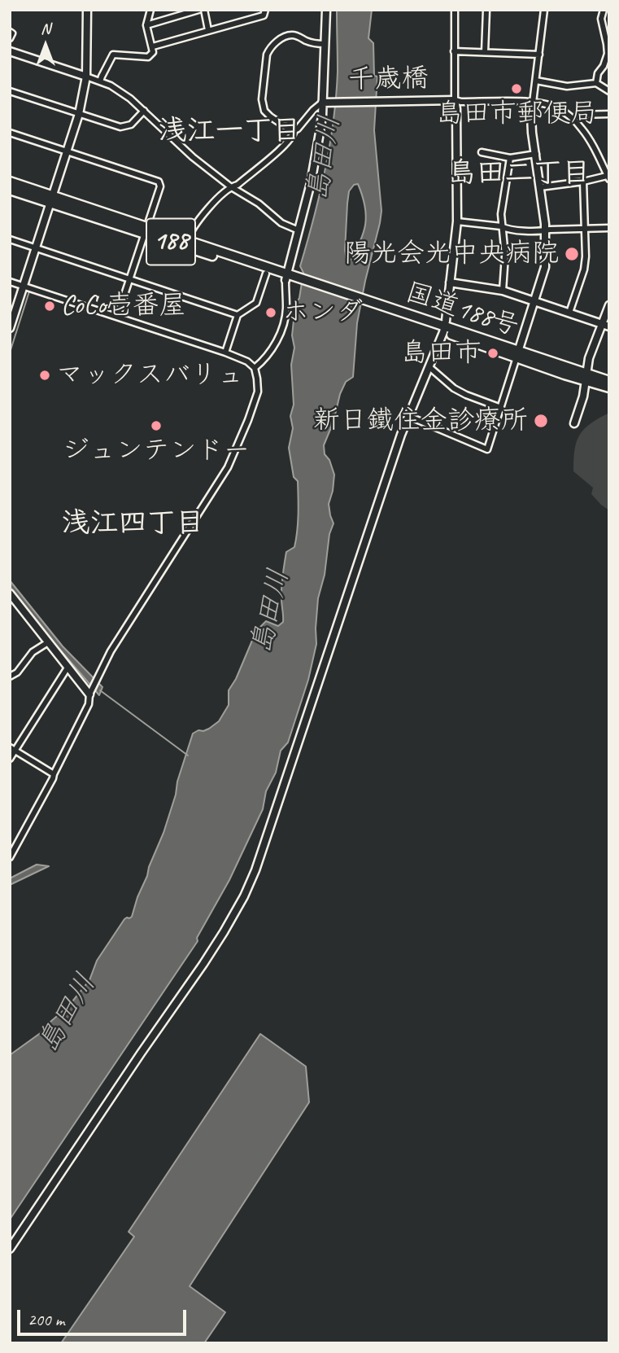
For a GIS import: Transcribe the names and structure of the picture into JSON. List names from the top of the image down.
{
  "streets": {
    "highway": ["188", "国道188号"],
    "street": ["千歳橋"]
  },
  "districts": ["浅江一丁目", "島田二丁目", "浅江四丁目"],
  "water": ["島田川"],
  "places": [
    "島田市郵便局",
    "陽光会光中央病院",
    "CoCo壱番屋",
    "ホンダ",
    "島田市",
    "マックスバリュ",
    "新日鐵住金診療所",
    "ジュンテンドー"
  ],
  "scale_bar": "200 m",
  "north": "top"
}
